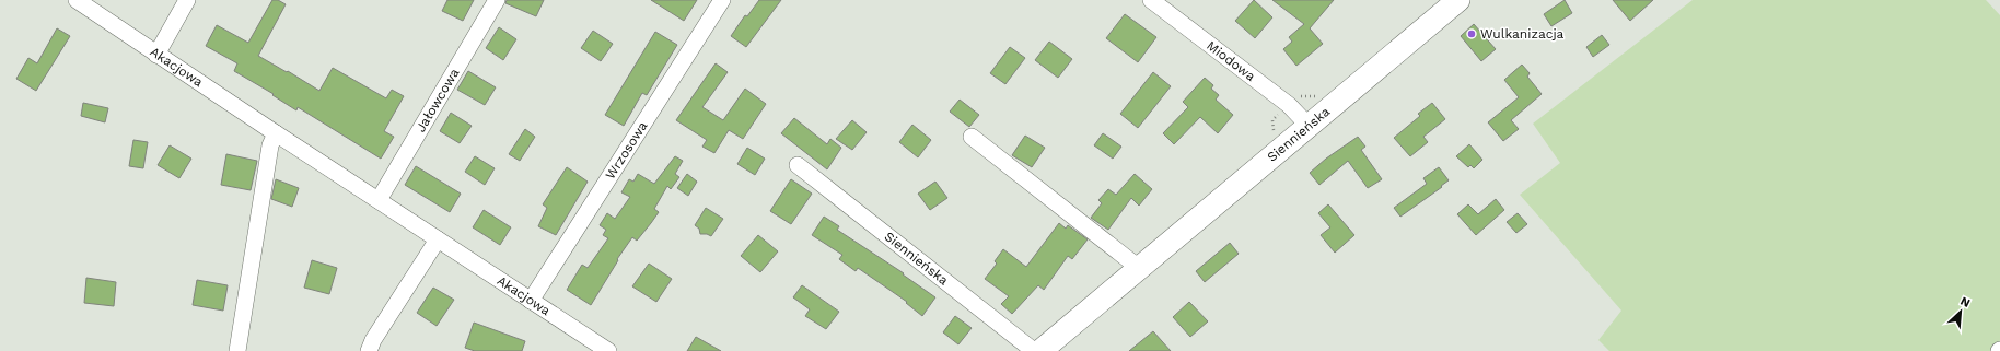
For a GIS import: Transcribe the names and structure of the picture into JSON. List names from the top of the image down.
{
  "streets": {
    "main road": ["Siennieńska"],
    "street": [
      "Miodowa",
      "Akacjowa",
      "Jałowcowa",
      "Wrzosowa"
    ]
  },
  "crossings": [
    ["Miodowa", "Siennieńska"],
    ["Akacjowa", "Jałowcowa"],
    ["Akacjowa", "Wrzosowa"]
  ],
  "places": ["Wulkanizacja"],
  "north": "top right"
}
